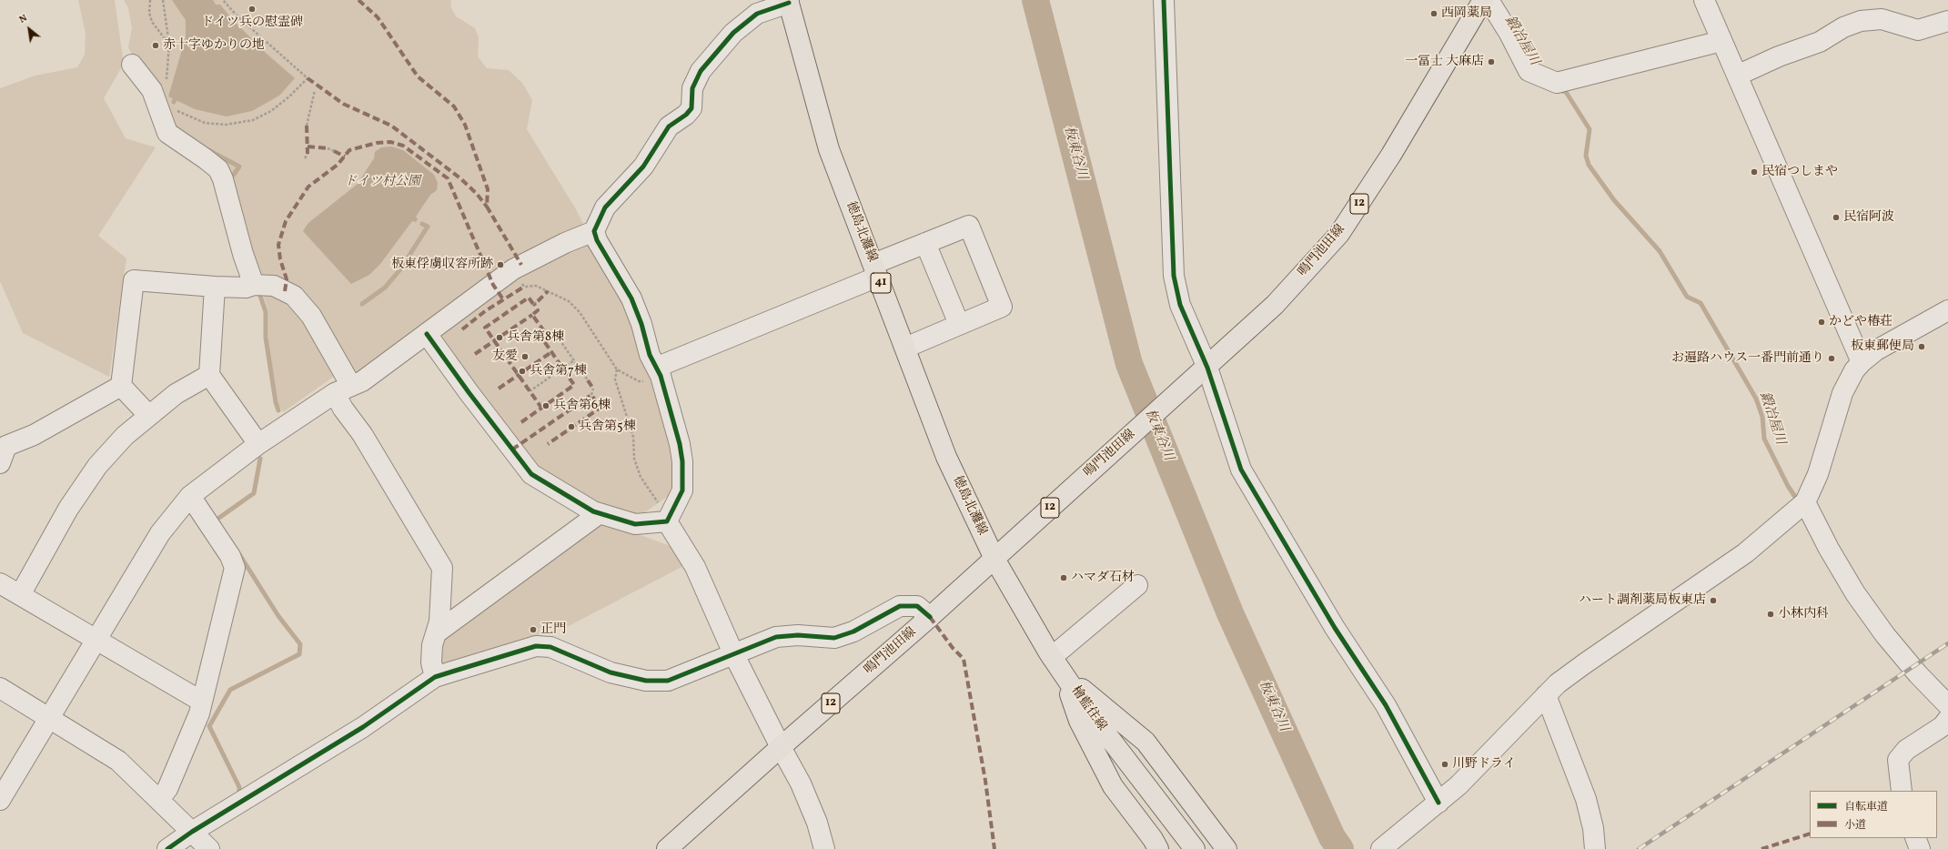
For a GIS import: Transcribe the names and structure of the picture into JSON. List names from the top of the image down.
{
  "streets": {
    "main road": [
      "12",
      "徳島北灘線",
      "鳴門池田線",
      "41",
      "檜藍住線"
    ]
  },
  "crossings": [
    ["徳島北灘線", "鳴門池田線"],
    ["徳島北灘線", "檜藍住線"],
    ["鳴門池田線", "檜藍住線"]
  ],
  "water": ["鍛冶屋川", "板東谷川"],
  "parks": ["ドイツ村公園"],
  "places": [
    "ドイツ兵の慰霊碑",
    "西岡薬局",
    "赤十字ゆかりの地",
    "一冨士 大麻店",
    "民宿つしまや",
    "民宿阿波",
    "板東俘虜収容所跡",
    "かどや椿荘",
    "兵舎第8棟",
    "板東郵便局",
    "友愛",
    "お遍路ハウス一番門前通り",
    "兵舎第7棟",
    "兵舎第6棟",
    "兵舎第5棟",
    "ハマダ石材",
    "ハート調剤薬局板東店",
    "小林内科",
    "正門",
    "川野ドライ"
  ],
  "legend": ["自転車道", "小道"],
  "north": "top left"
}
